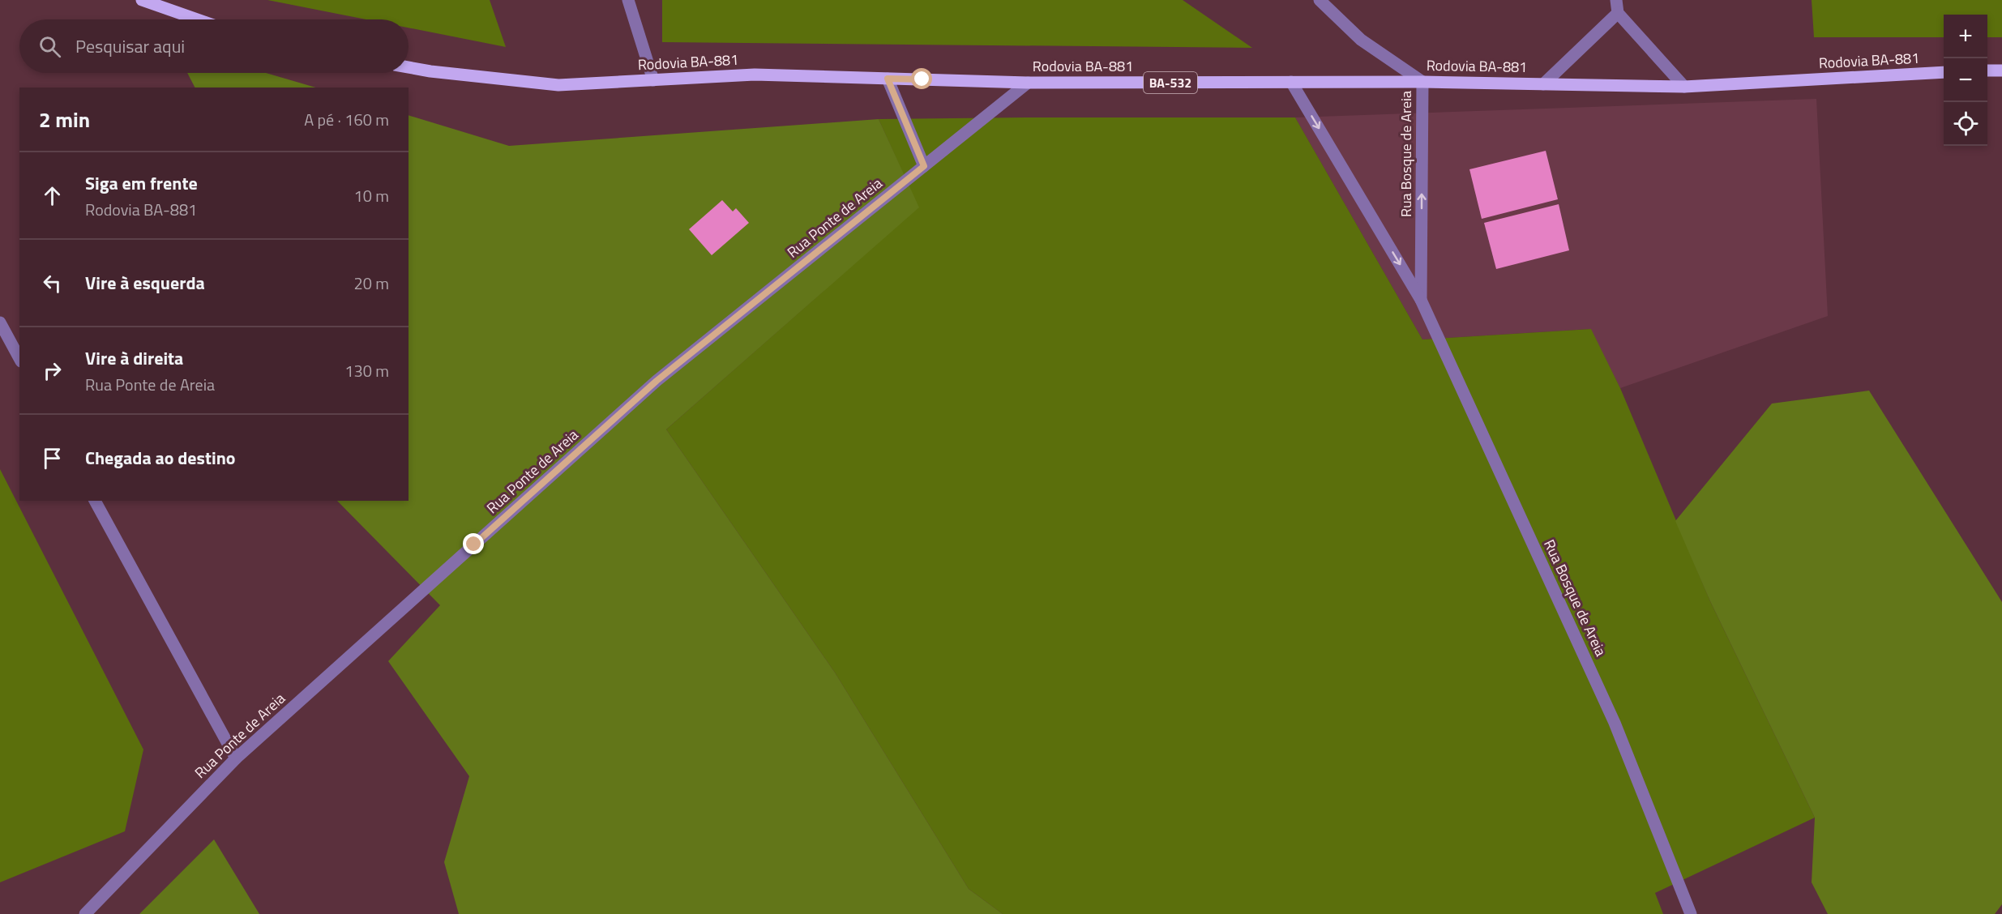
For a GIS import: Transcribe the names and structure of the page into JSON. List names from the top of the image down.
{
  "streets": {
    "main road": ["Rodovia BA-881", "BA-532"],
    "street": ["Rua Bosque de Areia", "Rua Ponte de Areia"]
  },
  "crossings": [
    ["Rodovia BA-881", "Rua Bosque de Areia"],
    ["Rodovia BA-881", "Rua Ponte de Areia"]
  ],
  "page": {
    "map_buttons": ["+", "−"],
    "search": "Pesquisar aqui",
    "heading": ["2 min", "A pé · 160 m"],
    "list": [
      ["Siga em frente", "Rodovia BA-881", "10 m"],
      ["Vire à esquerda", "20 m"],
      ["Vire à direita", "Rua Ponte de Areia", "130 m"],
      "Chegada ao destino"
    ]
  }
}
